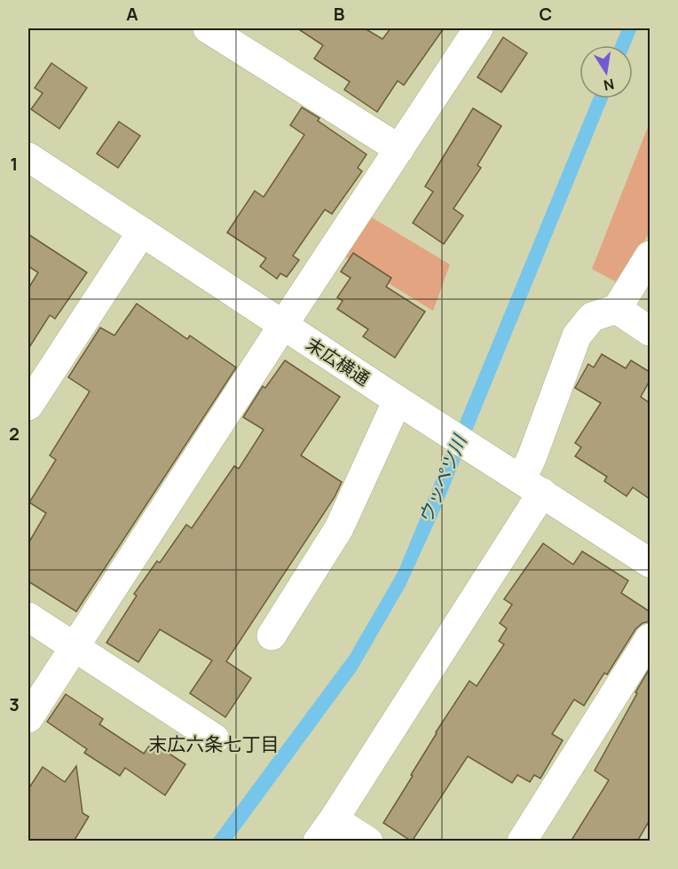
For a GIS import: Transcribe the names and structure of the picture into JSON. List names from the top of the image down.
{
  "streets": {
    "street": ["末広横通"]
  },
  "districts": ["末広六条七丁目"],
  "water": ["ウッペツ川"],
  "north": "bottom",
  "grid": {
    "columns": ["A", "B", "C"],
    "rows": ["1", "2", "3"]
  }
}
